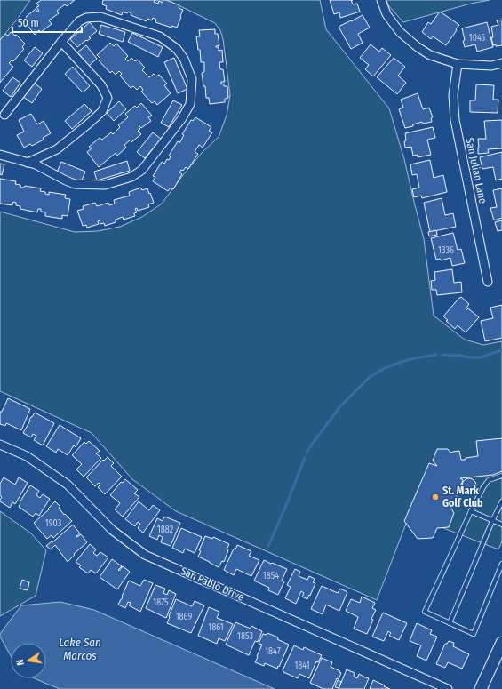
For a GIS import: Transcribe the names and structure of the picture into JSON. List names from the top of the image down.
{
  "streets": {
    "street": ["San Julian Lane", "San Pablo Drive"]
  },
  "water": ["Lake San Marcos"],
  "places": ["St. Mark Golf Club"],
  "house_numbers": [
    "1045",
    "1336",
    "1903",
    "1882",
    "1854",
    "1875",
    "1869",
    "1861",
    "1853",
    "1847",
    "1841"
  ],
  "scale_bar": "50 m",
  "north": "left"
}
